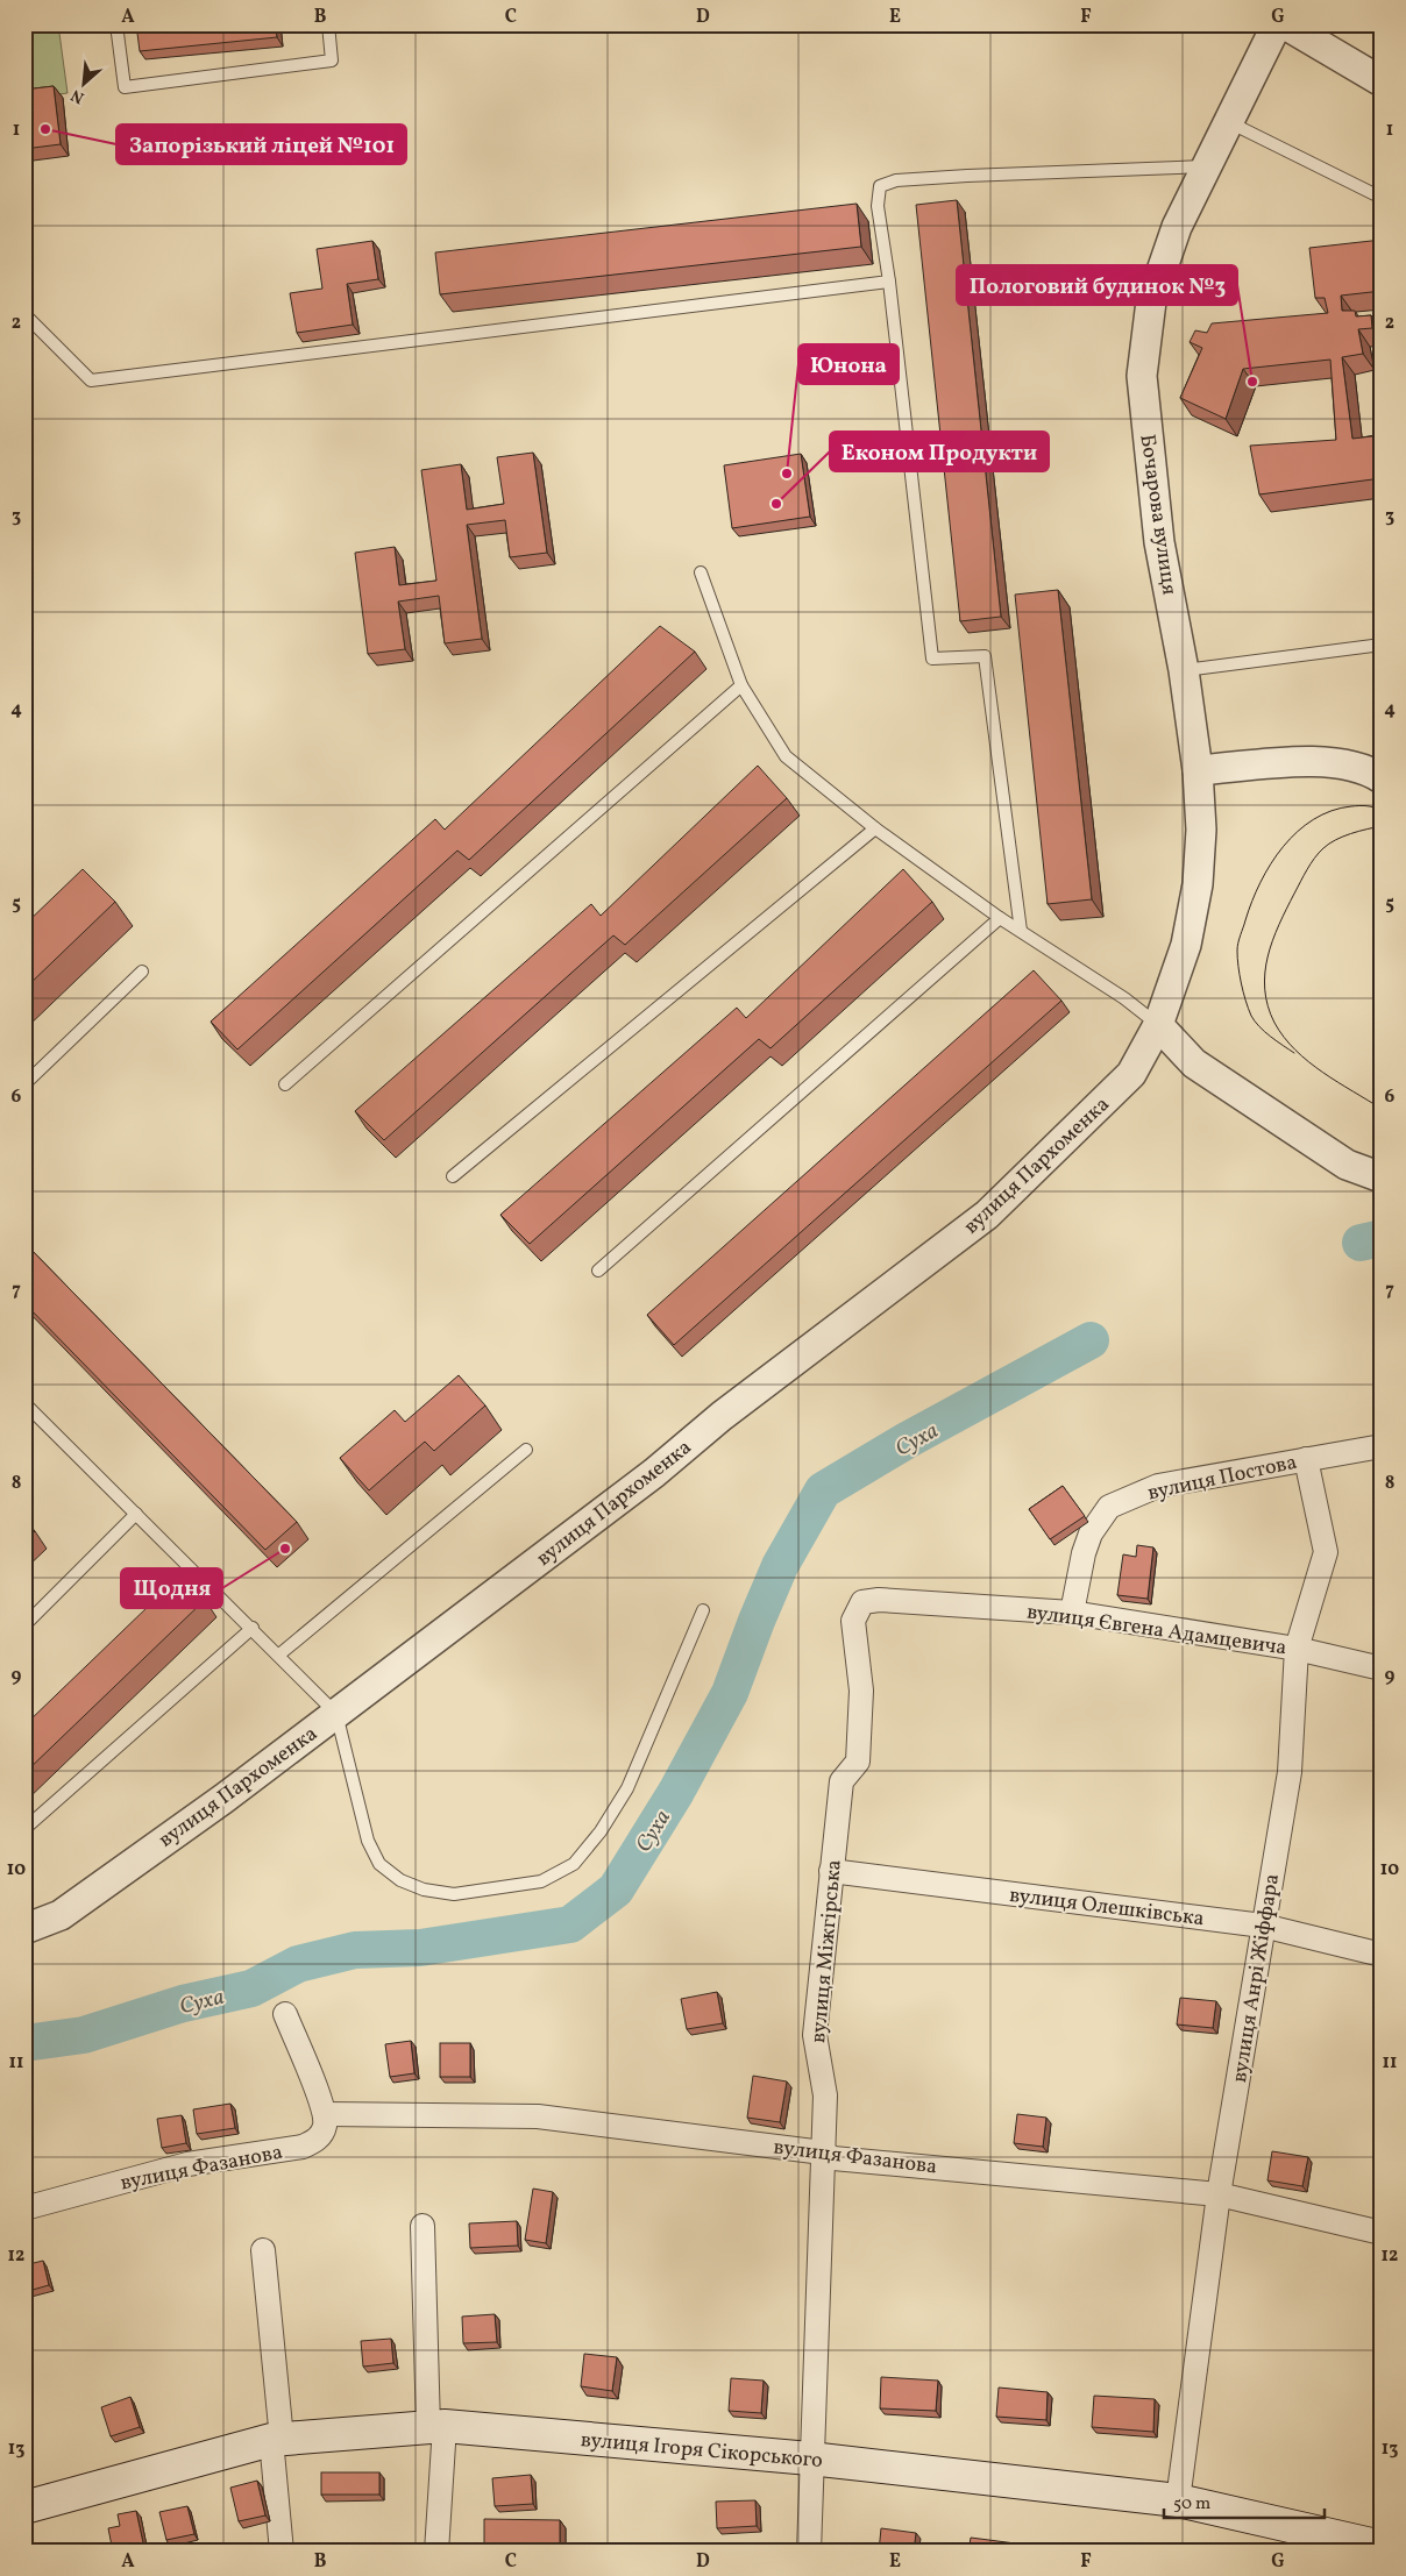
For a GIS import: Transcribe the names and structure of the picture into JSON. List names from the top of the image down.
{
  "streets": {
    "main road": ["вулиця Ігоря Сікорського"],
    "street": [
      "Бочарова вулиця",
      "вулиця Пархоменка",
      "вулиця Постова",
      "вулиця Євгена Адамцевича",
      "вулиця Олешківська",
      "вулиця Міжгірська",
      "вулиця Анрі Жіффара",
      "вулиця Фазанова"
    ]
  },
  "crossings": [
    ["Бочарова вулиця", "вулиця Пархоменка"],
    ["вулиця Постова", "вулиця Євгена Адамцевича"],
    ["вулиця Постова", "вулиця Анрі Жіффара"],
    ["вулиця Євгена Адамцевича", "вулиця Міжгірська"],
    ["вулиця Євгена Адамцевича", "вулиця Анрі Жіффара"],
    ["вулиця Олешківська", "вулиця Міжгірська"],
    ["вулиця Олешківська", "вулиця Анрі Жіффара"],
    ["вулиця Міжгірська", "вулиця Фазанова"],
    ["вулиця Міжгірська", "вулиця Ігоря Сікорського"],
    ["вулиця Анрі Жіффара", "вулиця Фазанова"],
    ["вулиця Анрі Жіффара", "вулиця Ігоря Сікорського"]
  ],
  "water": ["Суха"],
  "places": [
    "Запорізький ліцей №101",
    "Пологовий будинок №3",
    "Юнона",
    "Економ Продукти",
    "Щодня"
  ],
  "scale_bar": "50 m",
  "north": "bottom left",
  "grid": {
    "columns": [
      "A",
      "B",
      "C",
      "D",
      "E",
      "F",
      "G"
    ],
    "rows": [
      "1",
      "2",
      "3",
      "4",
      "5",
      "6",
      "7",
      "8",
      "9",
      "10",
      "11",
      "12",
      "13"
    ]
  }
}
